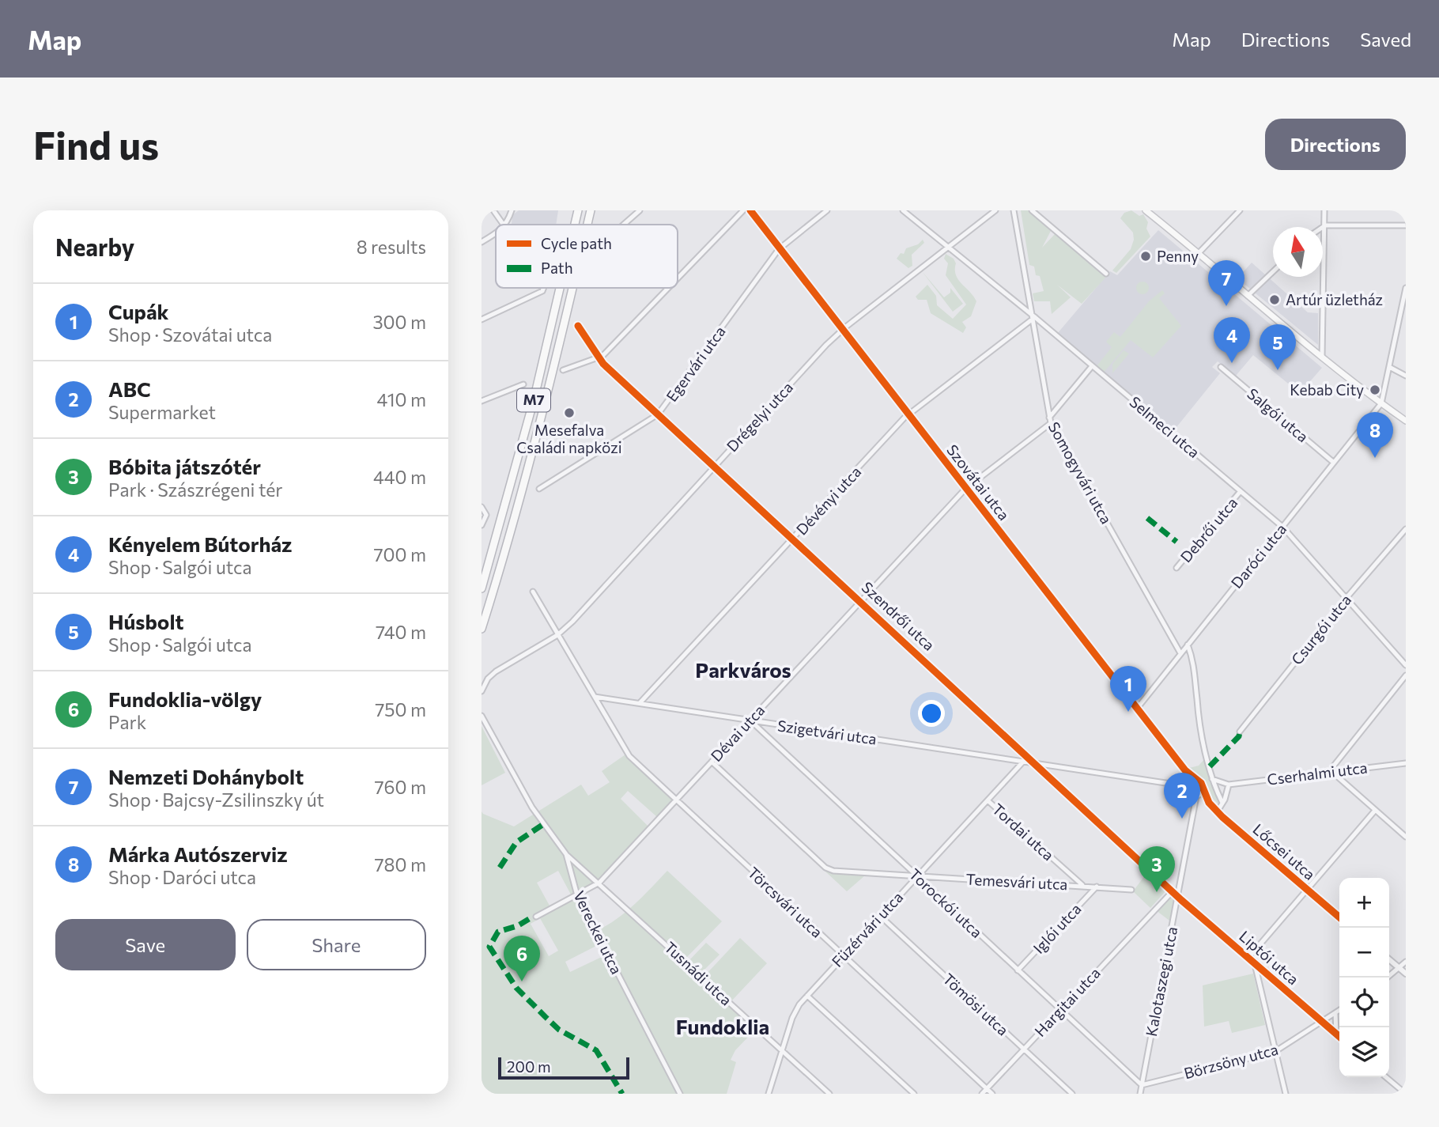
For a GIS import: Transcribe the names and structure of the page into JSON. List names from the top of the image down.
{
  "streets": {
    "highway": ["M7"],
    "street": [
      "Egervári utca",
      "Salgói utca",
      "Drégelyi utca",
      "Selmeci utca",
      "Somogyvári utca",
      "Szovátai utca",
      "Dévényi utca",
      "Debrői utca",
      "Daróci utca",
      "Szendrői utca",
      "Csurgói utca",
      "Szigetvári utca",
      "Dévai utca",
      "Cserhalmi utca",
      "Tordai utca",
      "Lőcsei utca",
      "Temesvári utca",
      "Törcsvári utca",
      "Torockói utca",
      "Iglói utca",
      "Füzérvári utca",
      "Vereckei utca",
      "Liptói utca",
      "Tusnádi utca",
      "Kalotaszegi utca",
      "Hargitai utca",
      "Tömösi utca",
      "Börzsöny utca"
    ]
  },
  "crossings": [
    ["Egervári utca", "Szovátai utca"],
    ["Egervári utca", "Szendrői utca"],
    ["Salgói utca", "Daróci utca"],
    ["Drégelyi utca", "Selmeci utca"],
    ["Drégelyi utca", "Szovátai utca"],
    ["Drégelyi utca", "Szendrői utca"],
    ["Selmeci utca", "Somogyvári utca"],
    ["Selmeci utca", "Dévényi utca"],
    ["Selmeci utca", "Debrői utca"],
    ["Selmeci utca", "Daróci utca"],
    ["Selmeci utca", "Csurgói utca"],
    ["Selmeci utca", "Dévai utca"],
    ["Somogyvári utca", "Dévényi utca"],
    ["Somogyvári utca", "Daróci utca"],
    ["Somogyvári utca", "Dévai utca"],
    ["Szovátai utca", "Dévényi utca"],
    ["Szovátai utca", "Daróci utca"],
    ["Szovátai utca", "Dévai utca"],
    ["Dévényi utca", "Szendrői utca"],
    ["Dévényi utca", "Szigetvári utca"],
    ["Szendrői utca", "Szigetvári utca"],
    ["Szendrői utca", "Dévai utca"],
    ["Szendrői utca", "Liptói utca"],
    ["Szendrői utca", "Kalotaszegi utca"],
    ["Szendrői utca", "Hargitai utca"],
    ["Szigetvári utca", "Dévai utca"],
    ["Szigetvári utca", "Törcsvári utca"],
    ["Szigetvári utca", "Torockói utca"],
    ["Szigetvári utca", "Füzérvári utca"],
    ["Dévai utca", "Temesvári utca"],
    ["Dévai utca", "Törcsvári utca"],
    ["Dévai utca", "Torockói utca"],
    ["Dévai utca", "Vereckei utca"],
    ["Dévai utca", "Tusnádi utca"],
    ["Tordai utca", "Temesvári utca"],
    ["Tordai utca", "Füzérvári utca"],
    ["Lőcsei utca", "Kalotaszegi utca"],
    ["Temesvári utca", "Torockói utca"],
    ["Temesvári utca", "Iglói utca"],
    ["Temesvári utca", "Füzérvári utca"],
    ["Törcsvári utca", "Füzérvári utca"],
    ["Törcsvári utca", "Hargitai utca"],
    ["Torockói utca", "Iglói utca"],
    ["Torockói utca", "Füzérvári utca"],
    ["Torockói utca", "Kalotaszegi utca"],
    ["Torockói utca", "Hargitai utca"],
    ["Torockói utca", "Börzsöny utca"],
    ["Füzérvári utca", "Tusnádi utca"],
    ["Füzérvári utca", "Tömösi utca"],
    ["Vereckei utca", "Tusnádi utca"],
    ["Liptói utca", "Kalotaszegi utca"],
    ["Liptói utca", "Börzsöny utca"],
    ["Kalotaszegi utca", "Börzsöny utca"],
    ["Hargitai utca", "Tömösi utca"]
  ],
  "districts": ["Parkváros", "Fundoklia"],
  "places": [
    "Penny",
    "Artúr üzletház",
    "Kebab City",
    "Mesefalva Családi napközi"
  ],
  "legend": ["Cycle path", "Path"],
  "scale_bar": "200 m",
  "north": "top",
  "page": {
    "header": "Map",
    "nav": ["Map", "Directions", "Saved"],
    "buttons": [
      "Directions",
      ["Save", "Share"]
    ],
    "title": "Find us",
    "heading": ["Nearby", "8 results"],
    "pins": [
      "7",
      "4",
      "5",
      "8",
      "1",
      "2",
      "3",
      "6"
    ],
    "list": [
      {
        "mark": "1",
        "name": "Cupák",
        "note": "Shop · Szovátai utca",
        "value": "300 m"
      },
      {
        "mark": "2",
        "name": "ABC",
        "note": "Supermarket",
        "value": "410 m"
      },
      {
        "mark": "3",
        "name": "Bóbita játszótér",
        "note": "Park · Szászrégeni tér",
        "value": "440 m"
      },
      {
        "mark": "4",
        "name": "Kényelem Bútorház",
        "note": "Shop · Salgói utca",
        "value": "700 m"
      },
      {
        "mark": "5",
        "name": "Húsbolt",
        "note": "Shop · Salgói utca",
        "value": "740 m"
      },
      {
        "mark": "6",
        "name": "Fundoklia-völgy",
        "note": "Park",
        "value": "750 m"
      },
      {
        "mark": "7",
        "name": "Nemzeti Dohánybolt",
        "note": "Shop · Bajcsy-Zsilinszky út",
        "value": "760 m"
      },
      {
        "mark": "8",
        "name": "Márka Autószerviz",
        "note": "Shop · Daróci utca",
        "value": "780 m"
      }
    ],
    "map_buttons": ["+", "−"],
    "scale": "200 m"
  }
}
